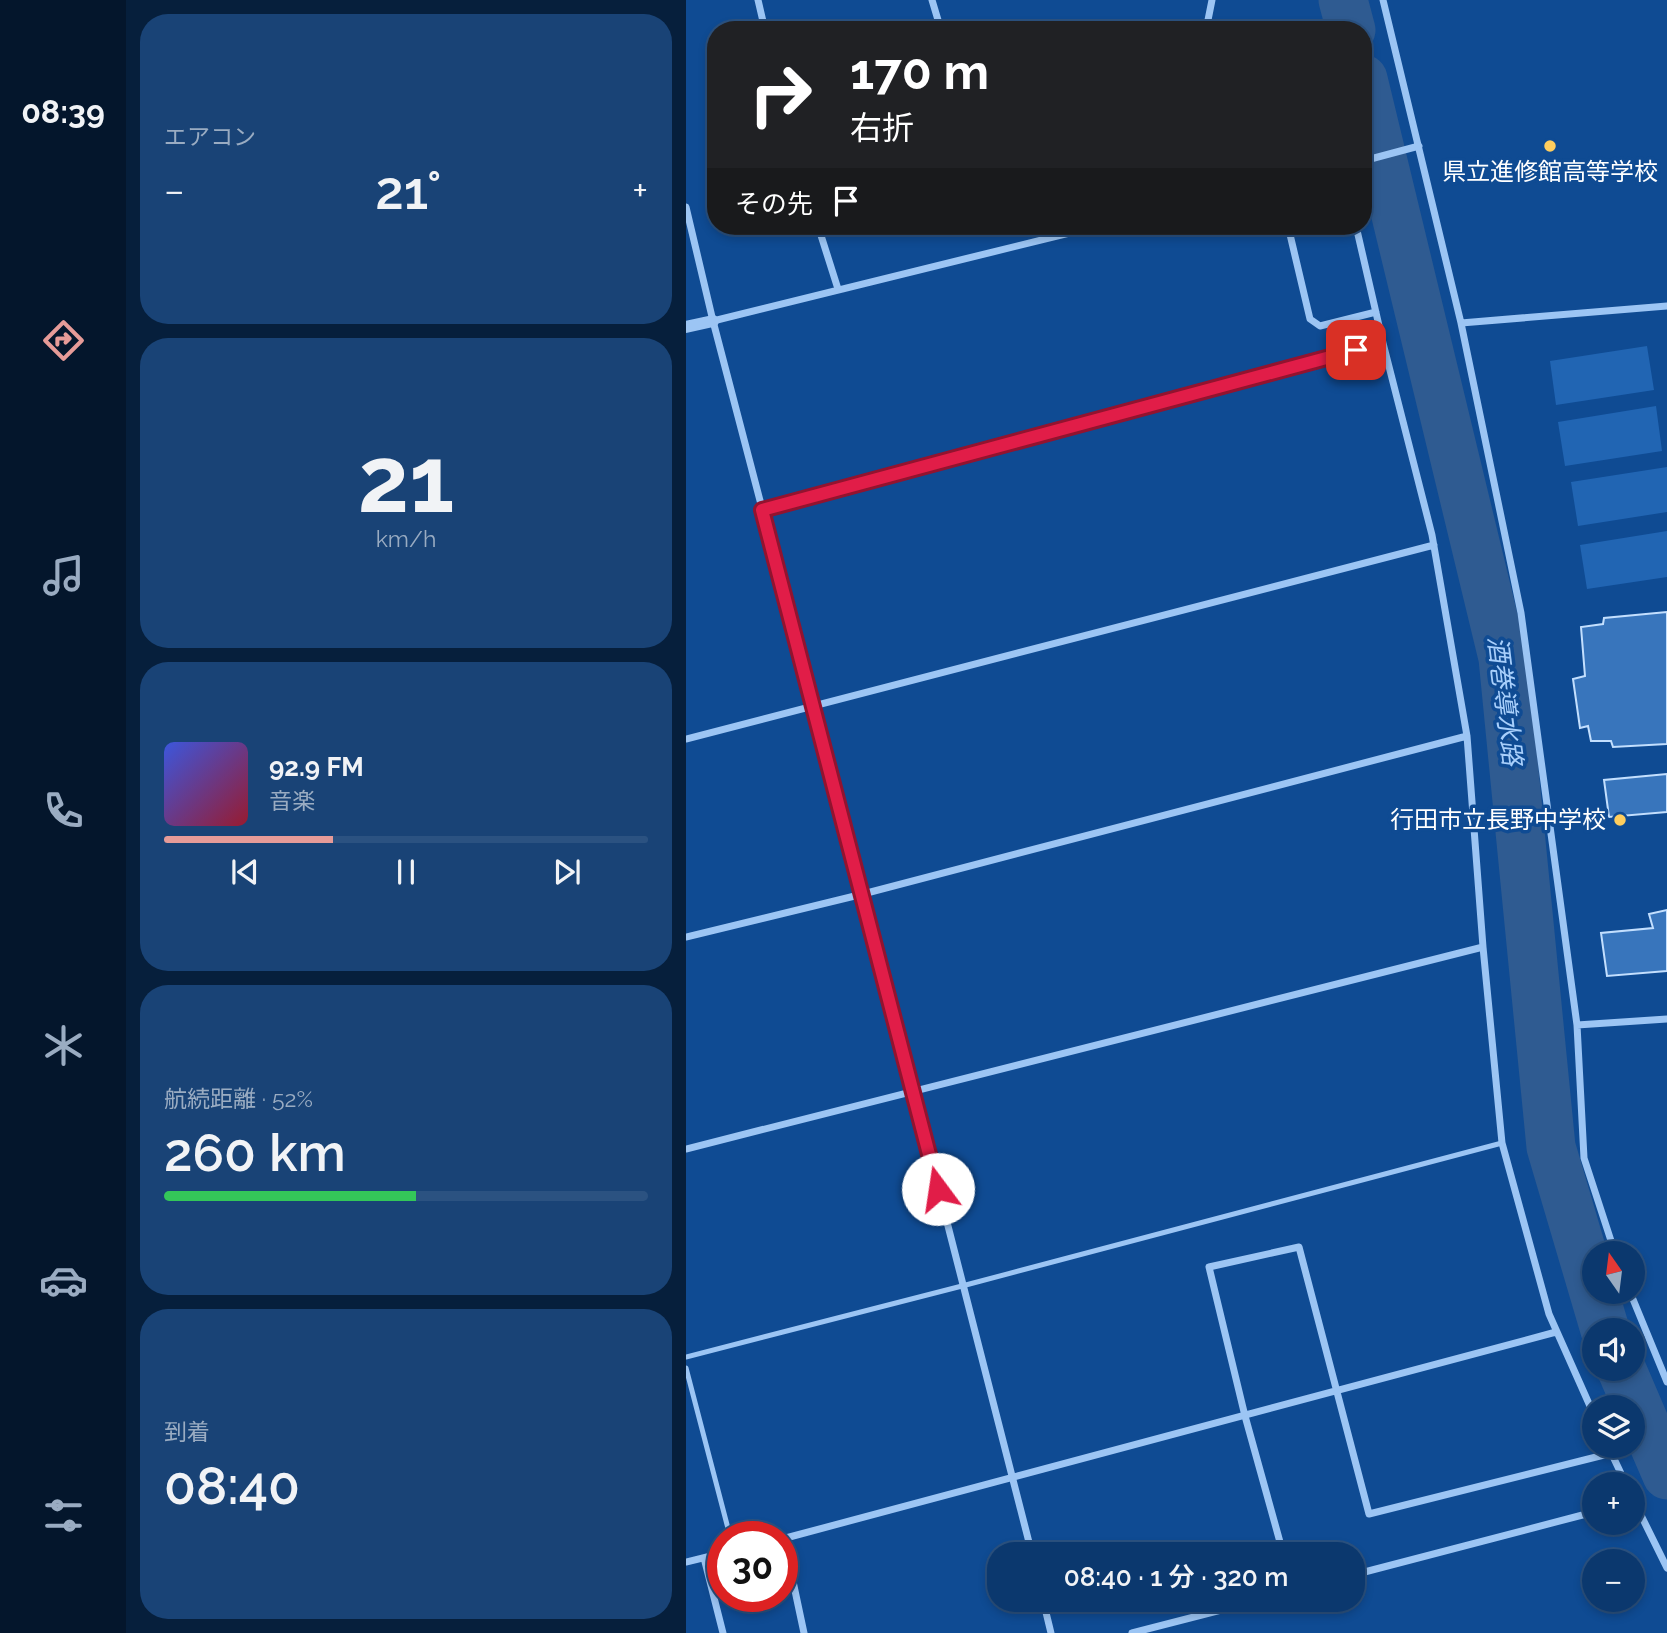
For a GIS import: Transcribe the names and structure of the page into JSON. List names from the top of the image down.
{
  "water": ["酒巻導水路"],
  "places": ["県立進修館高等学校", "行田市立長野中学校"],
  "north": "top",
  "page": {
    "tabs": "08:39",
    "tile": [
      "エアコン",
      ["21", "km/h"],
      ["航続距離 · 52%", "260 km"],
      ["到着", "08:40"]
    ],
    "turn": ["170 m", "右折"],
    "heat": ["−", "21°", "+"],
    "then": "その先",
    "song": ["92.9 FM", "音楽"],
    "map_buttons": ["+", "−"],
    "limit": "30",
    "trip": "08:40 · 1 分 · 320 m"
  }
}
